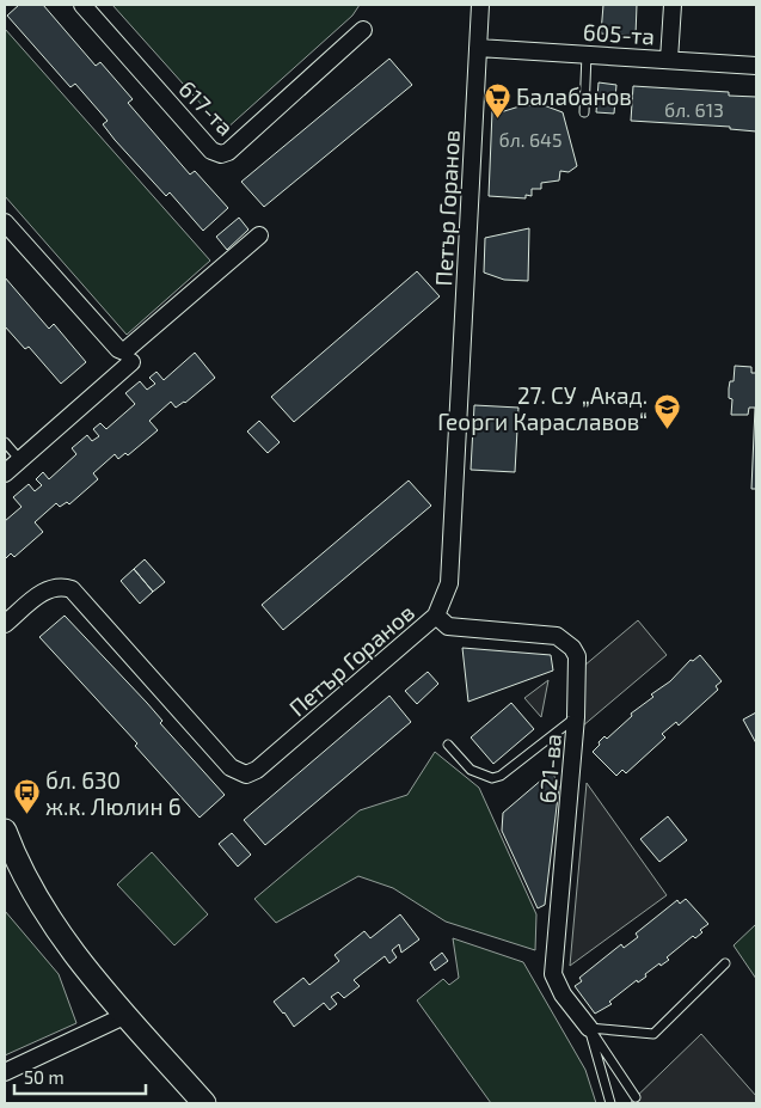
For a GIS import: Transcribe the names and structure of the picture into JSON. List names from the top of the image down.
{
  "streets": {
    "street": [
      "605-та",
      "617-та",
      "Петър Горанов",
      "621-ва"
    ]
  },
  "crossings": [
    ["605-та", "Петър Горанов"],
    ["Петър Горанов", "621-ва"]
  ],
  "places": {
    "supermarket": ["Балабанов"],
    "school or university": ["27. СУ „Акад. Георги Караславов“"],
    "bus stop": ["бл. 630 ж.к. Люлин 6"]
  },
  "house_numbers": ["бл. 613", "бл. 645"],
  "scale_bar": "50 m"
}
